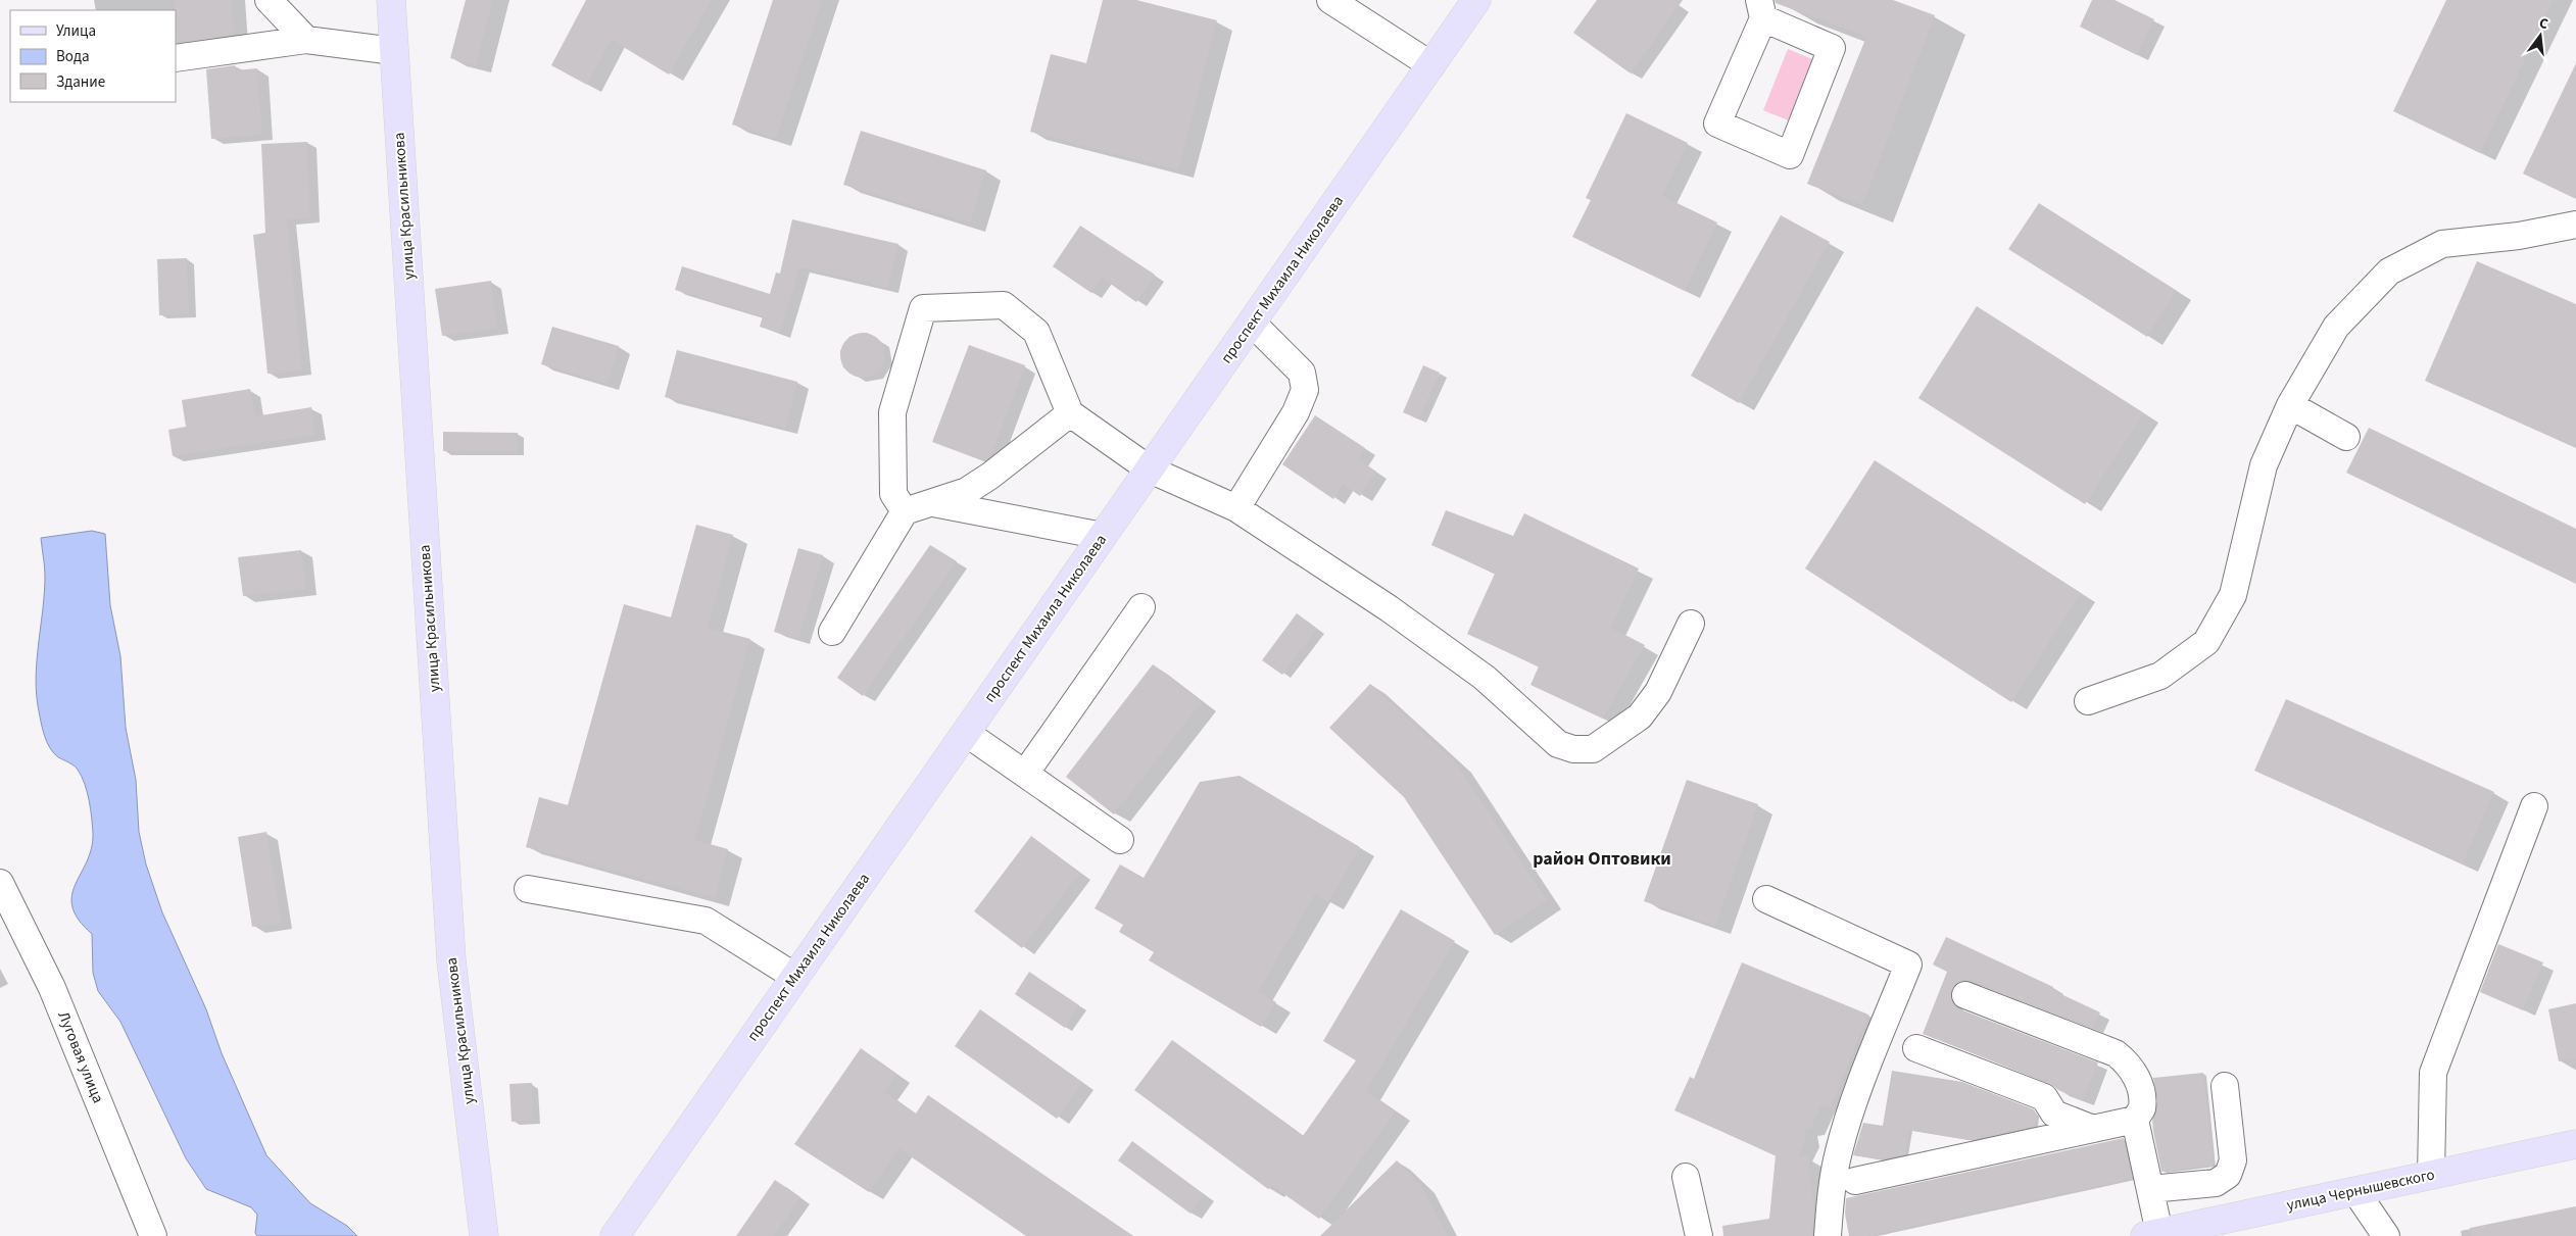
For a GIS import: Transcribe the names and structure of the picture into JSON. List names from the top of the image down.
{
  "streets": {
    "main road": ["улица Красильникова", "проспект Михаила Николаева", "улица Чернышевского"],
    "street": ["Луговая улица"]
  },
  "districts": ["район Оптовики"],
  "legend": ["Улица", "Вода", "Здание"],
  "north": "top"
}
